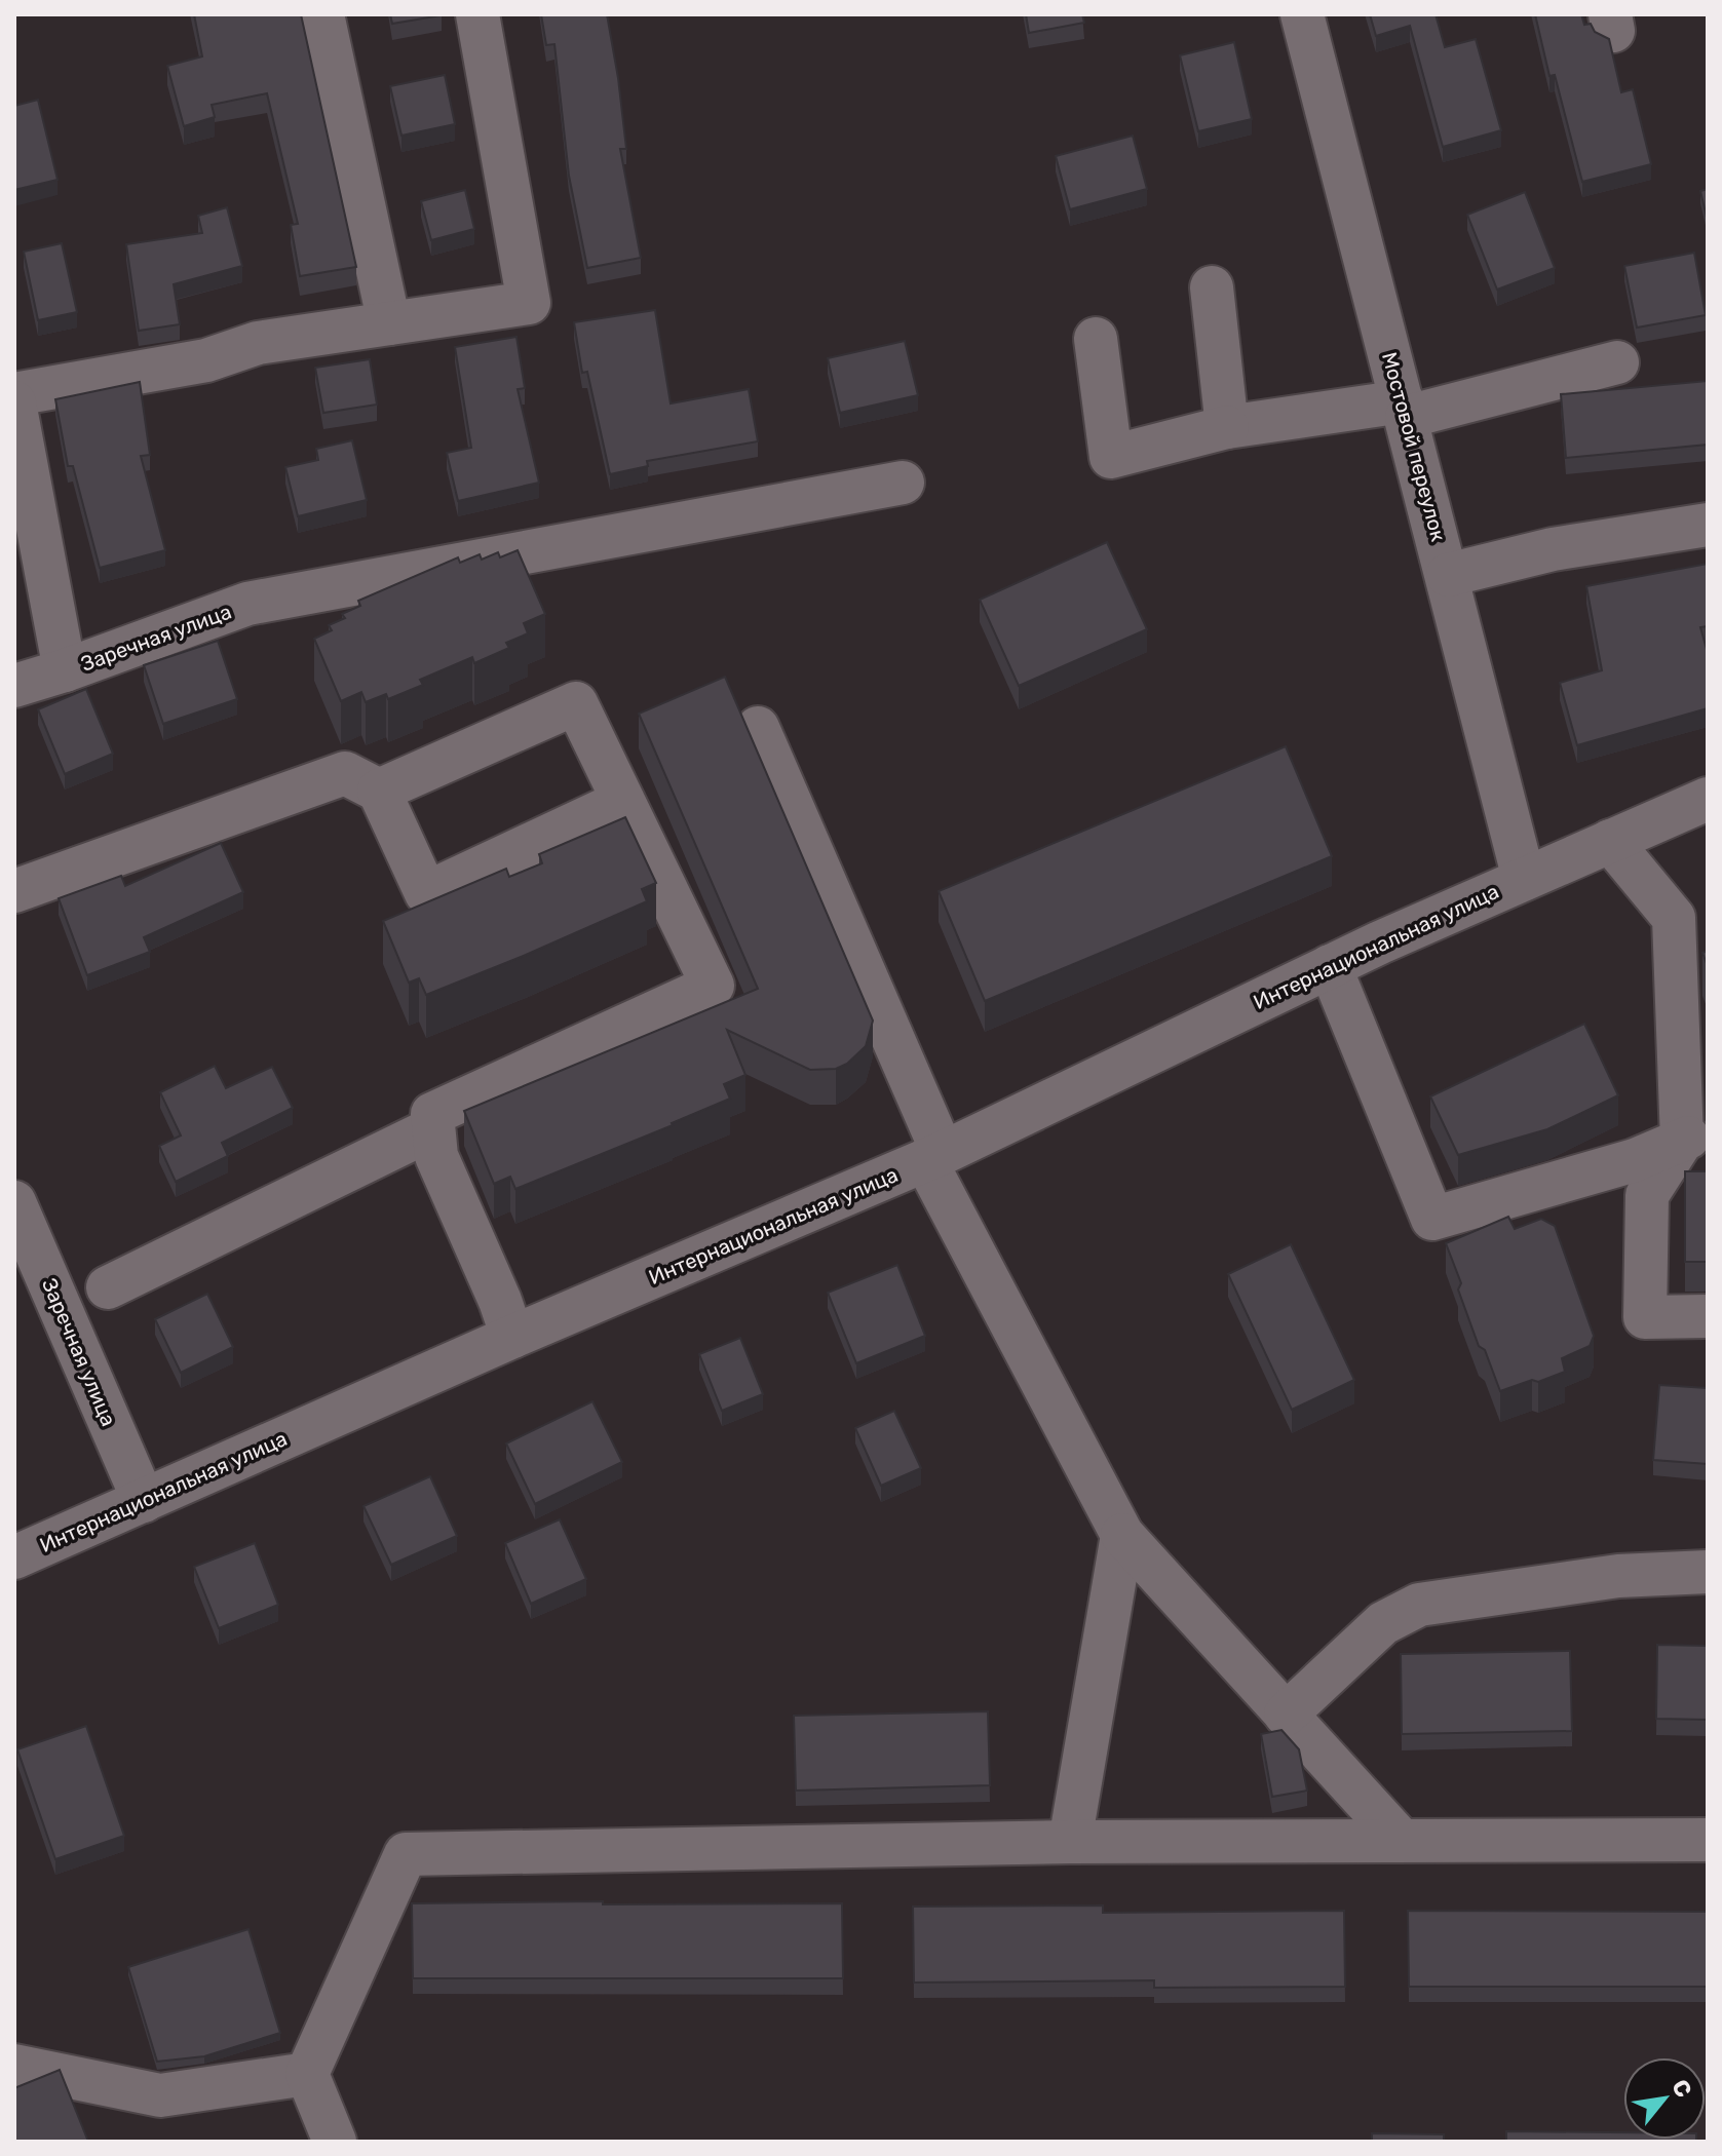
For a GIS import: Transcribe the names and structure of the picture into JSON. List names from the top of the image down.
{
  "streets": {
    "street": ["Мостовой переулок", "Заречная улица", "Интернациональная улица"]
  },
  "crossings": [
    ["Мостовой переулок", "Интернациональная улица"],
    ["Заречная улица", "Интернациональная улица"]
  ],
  "north": "top right"
}
